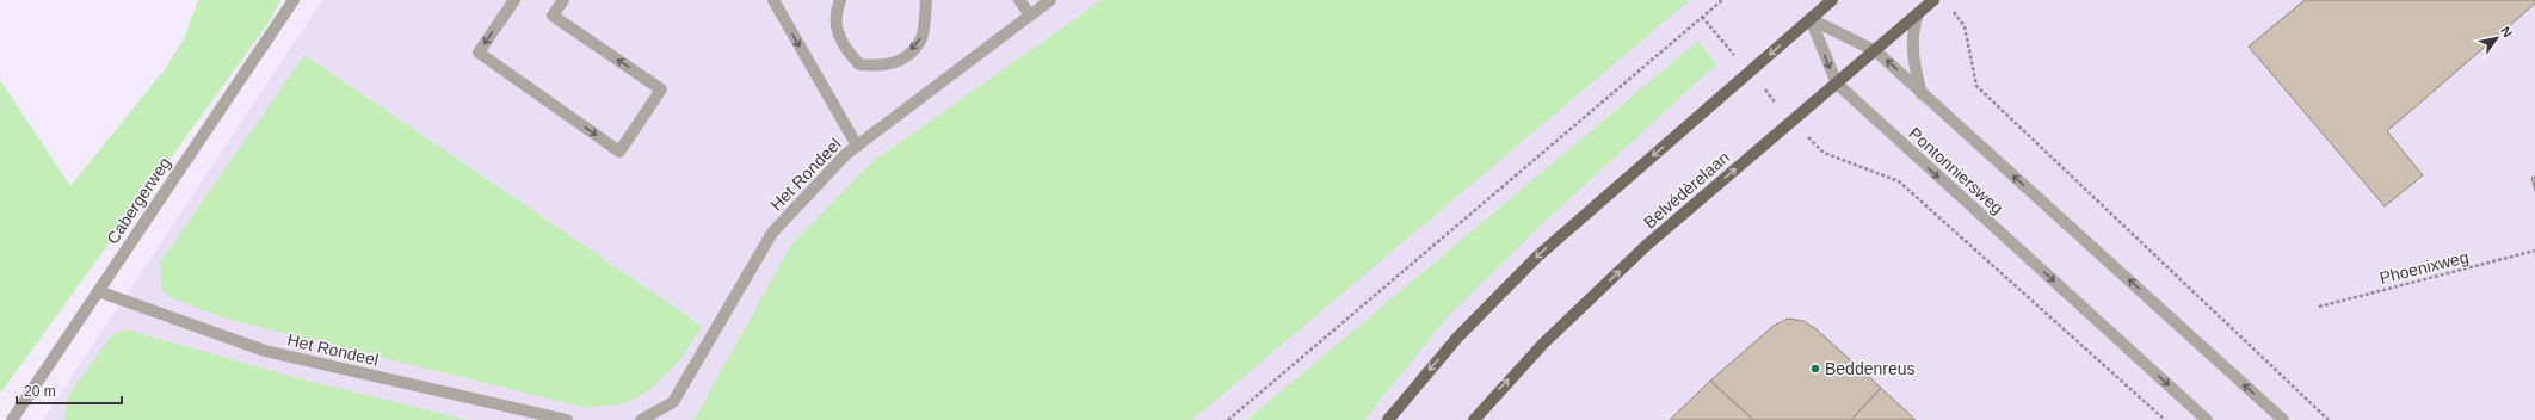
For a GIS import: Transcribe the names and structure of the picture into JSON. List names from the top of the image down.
{
  "streets": {
    "main road": ["Belvédèrelaan"],
    "street": ["Pontonniersweg", "Het Rondeel", "Cabergerweg"],
    "path": ["Phoenixweg"]
  },
  "crossings": [
    ["Pontonniersweg", "Belvédèrelaan"],
    ["Het Rondeel", "Cabergerweg"]
  ],
  "places": ["Beddenreus"],
  "scale_bar": "20 m",
  "north": "top right"
}
